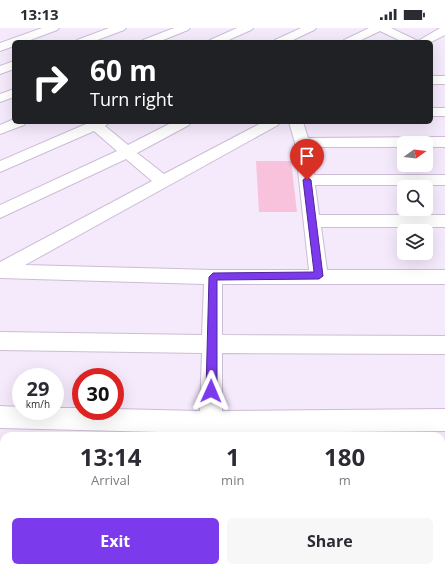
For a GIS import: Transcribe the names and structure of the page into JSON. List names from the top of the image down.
{
  "north": "right",
  "page": {
    "status": "13:13",
    "turn": ["60 m", "Turn right"],
    "speed": "29 km/h",
    "limit": "30",
    "eta": [
      "13:14",
      "Arrival",
      "1",
      "min",
      "180",
      "m"
    ],
    "buttons": ["Exit", "Share"]
  }
}
